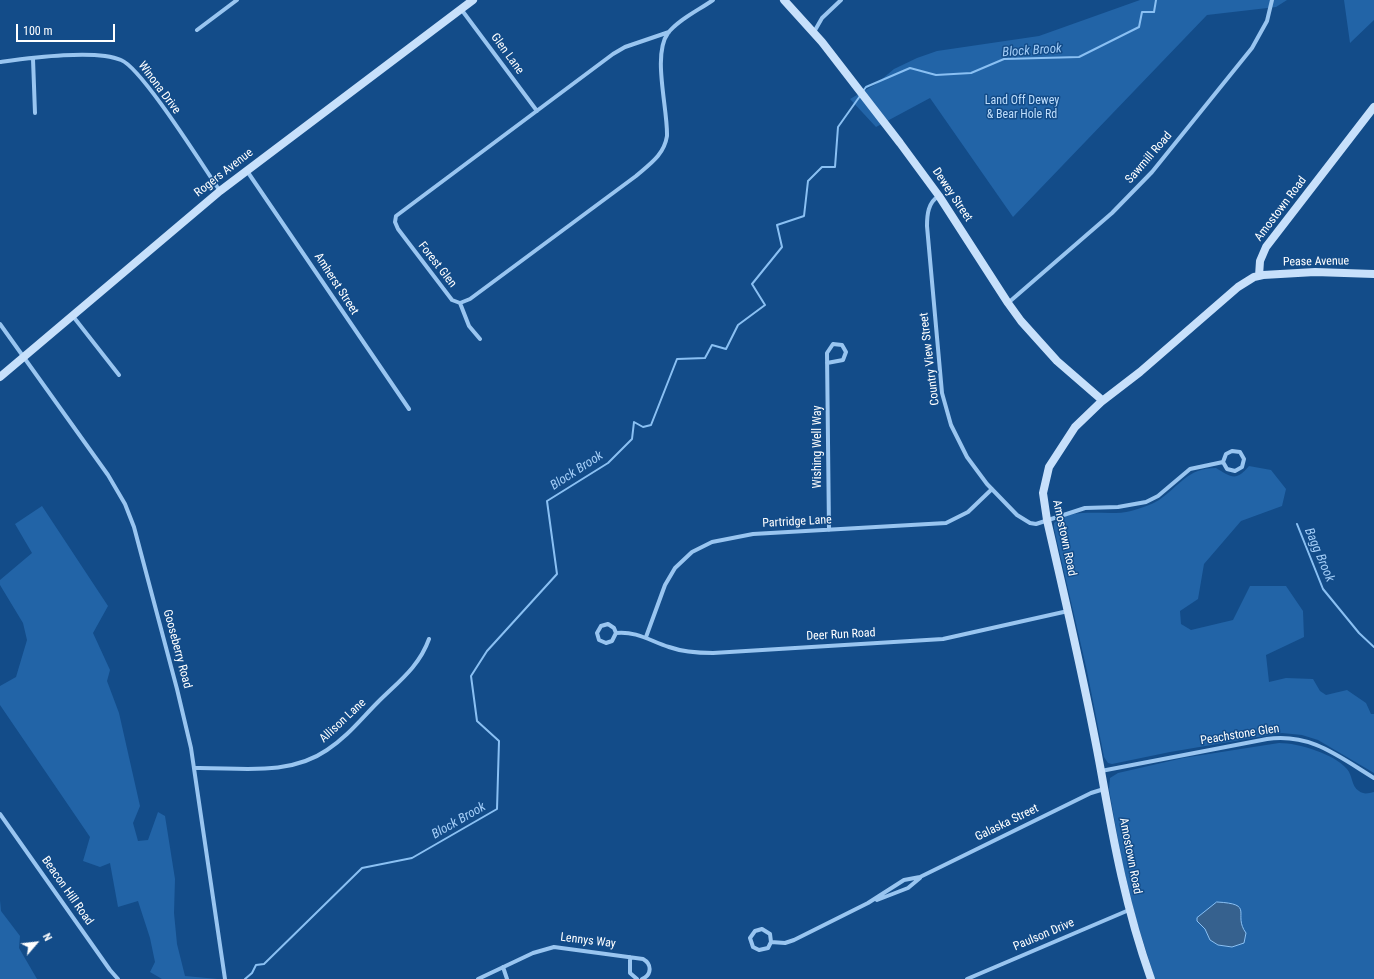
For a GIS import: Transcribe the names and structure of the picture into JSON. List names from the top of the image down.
{
  "streets": {
    "main road": [
      "Rogers Avenue",
      "Dewey Street",
      "Amostown Road",
      "Pease Avenue"
    ],
    "street": [
      "Glen Lane",
      "Winona Drive",
      "Sawmill Road",
      "Forest Glen",
      "Amherst Street",
      "Country View Street",
      "Wishing Well Way",
      "Partridge Lane",
      "Deer Run Road",
      "Gooseberry Road",
      "Allison Lane",
      "Peachstone Glen",
      "Galaska Street",
      "Beacon Hill Road",
      "Paulson Drive",
      "Lennys Way"
    ]
  },
  "crossings": [
    ["Glen Lane", "Rogers Avenue"],
    ["Glen Lane", "Forest Glen"],
    ["Winona Drive", "Rogers Avenue"],
    ["Sawmill Road", "Dewey Street"],
    ["Rogers Avenue", "Amherst Street"],
    ["Rogers Avenue", "Gooseberry Road"],
    ["Dewey Street", "Amostown Road"],
    ["Dewey Street", "Country View Street"],
    ["Amostown Road", "Pease Avenue"],
    ["Amostown Road", "Country View Street"],
    ["Amostown Road", "Deer Run Road"],
    ["Amostown Road", "Peachstone Glen"],
    ["Amostown Road", "Galaska Street"],
    ["Amostown Road", "Paulson Drive"],
    ["Country View Street", "Partridge Lane"],
    ["Wishing Well Way", "Partridge Lane"],
    ["Partridge Lane", "Deer Run Road"],
    ["Gooseberry Road", "Allison Lane"]
  ],
  "water": ["Block Brook", "Bagg Brook"],
  "parks": ["Land Off Dewey & Bear Hole Rd"],
  "scale_bar": "100 m",
  "north": "top right"
}
